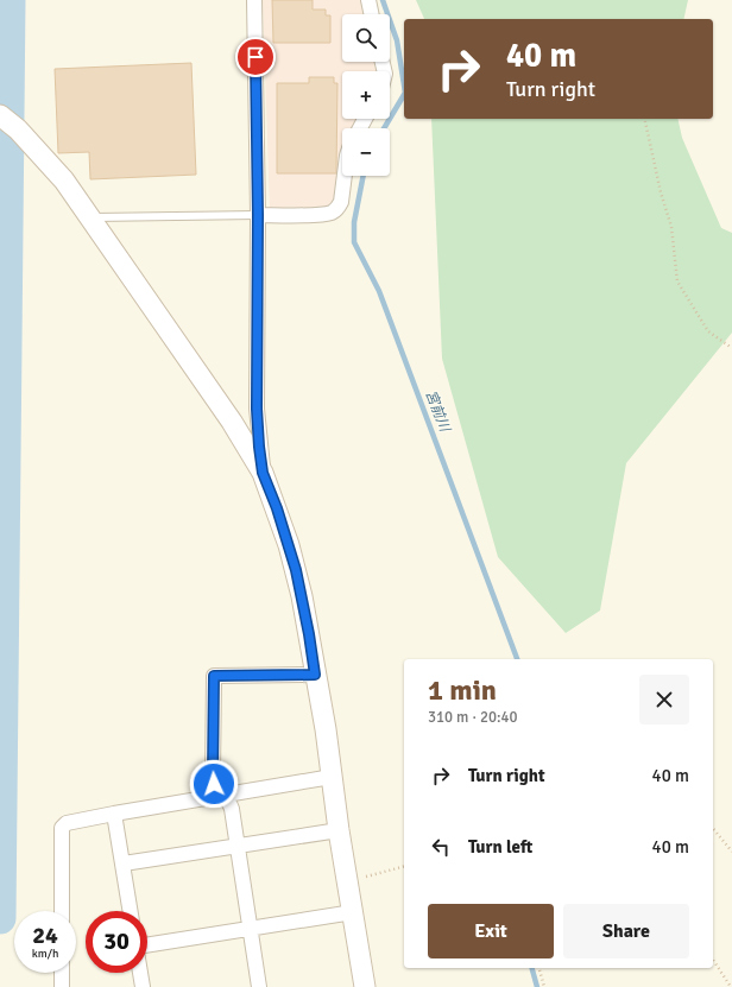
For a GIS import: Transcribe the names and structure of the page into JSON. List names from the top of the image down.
{
  "water": ["宮前川"],
  "page": {
    "map_buttons": ["+", "−"],
    "turn": ["40 m", "Turn right"],
    "heading": ["1 min", "310 m · 20:40"],
    "list": [
      {
        "name": "Turn right",
        "value": "40 m"
      },
      {
        "name": "Turn left",
        "value": "40 m"
      }
    ],
    "buttons": ["Exit", "Share"],
    "speed": "24 km/h",
    "limit": "30"
  }
}
